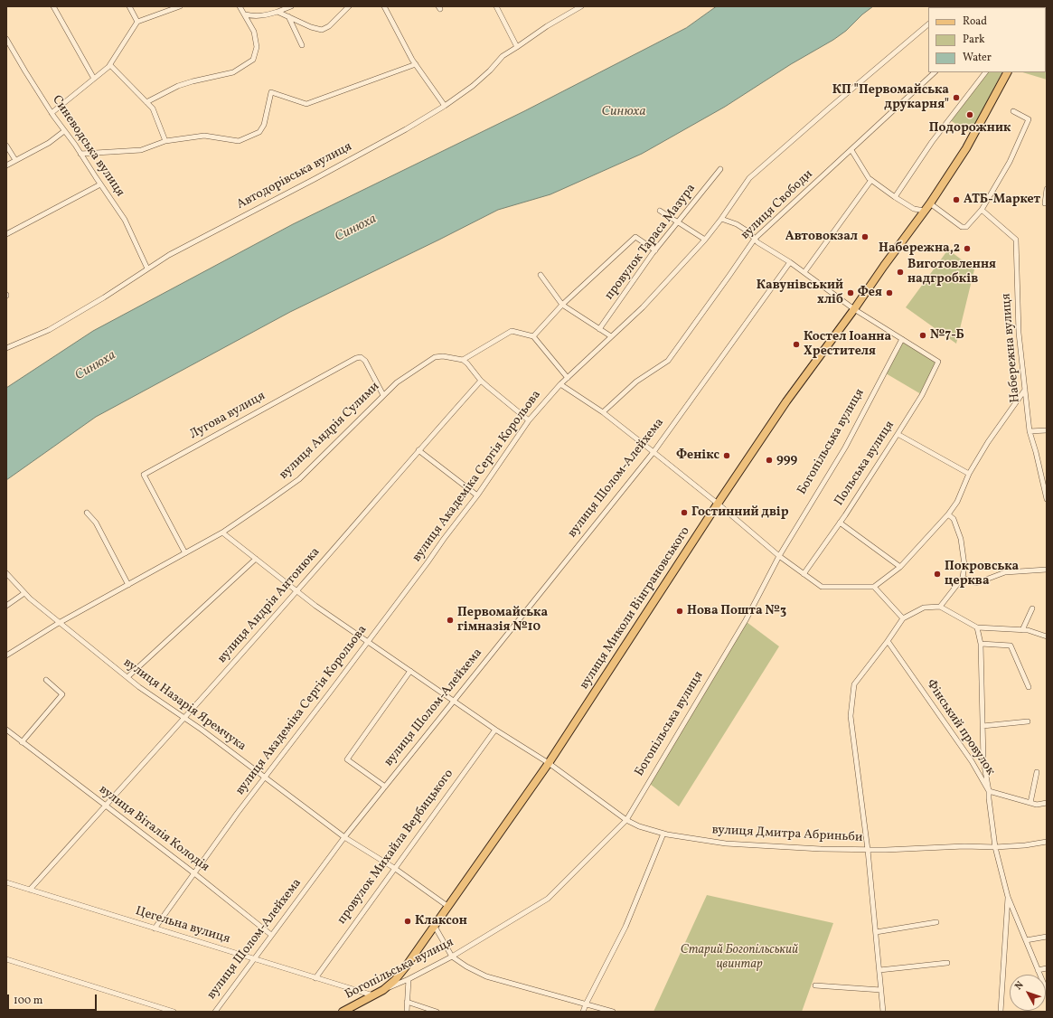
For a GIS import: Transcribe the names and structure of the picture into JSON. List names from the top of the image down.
{
  "streets": {
    "main road": ["Богопільська вулиця", "вулиця Миколи Вінграновського"],
    "street": [
      "Синеводська вулиця",
      "Автодорівська вулиця",
      "вулиця Свободи",
      "провулок Тараса Мазура",
      "Набережна вулиця",
      "Лугова вулиця",
      "вулиця Андрія Сулими",
      "Польська вулиця",
      "вулиця Академіка Сергія Корольова",
      "вулиця Шолом-Алейхема",
      "вулиця Андрія Антонюка",
      "вулиця Назарія Яремчука",
      "Фінський провулок",
      "вулиця Віталія Колодія",
      "вулиця Дмитра Абриньби",
      "провулок Михайла Вербицького",
      "Цегельна вулиця"
    ]
  },
  "crossings": [
    ["Синеводська вулиця", "Автодорівська вулиця"],
    ["Лугова вулиця", "вулиця Андрія Сулими"],
    ["вулиця Андрія Сулими", "вулиця Назарія Яремчука"],
    ["вулиця Андрія Сулими", "вулиця Дмитра Абриньби"],
    ["Богопільська вулиця", "Польська вулиця"],
    ["Богопільська вулиця", "вулиця Миколи Вінграновського"],
    ["Богопільська вулиця", "вулиця Дмитра Абриньби"],
    ["Богопільська вулиця", "Цегельна вулиця"],
    ["вулиця Академіка Сергія Корольова", "вулиця Назарія Яремчука"],
    ["вулиця Академіка Сергія Корольова", "вулиця Віталія Колодія"],
    ["вулиця Академіка Сергія Корольова", "вулиця Дмитра Абриньби"],
    ["вулиця Академіка Сергія Корольова", "Цегельна вулиця"],
    ["вулиця Шолом-Алейхема", "вулиця Назарія Яремчука"],
    ["вулиця Шолом-Алейхема", "вулиця Віталія Колодія"],
    ["вулиця Шолом-Алейхема", "вулиця Дмитра Абриньби"],
    ["вулиця Шолом-Алейхема", "Цегельна вулиця"],
    ["вулиця Андрія Антонюка", "вулиця Назарія Яремчука"],
    ["вулиця Андрія Антонюка", "вулиця Віталія Колодія"],
    ["вулиця Андрія Антонюка", "вулиця Дмитра Абриньби"],
    ["вулиця Андрія Антонюка", "Цегельна вулиця"],
    ["вулиця Миколи Вінграновського", "вулиця Назарія Яремчука"],
    ["вулиця Миколи Вінграновського", "вулиця Дмитра Абриньби"],
    ["вулиця Назарія Яремчука", "провулок Михайла Вербицького"],
    ["вулиця Дмитра Абриньби", "провулок Михайла Вербицького"],
    ["провулок Михайла Вербицького", "Цегельна вулиця"]
  ],
  "water": ["Синюха"],
  "parks": ["Старий Богопільський цвинтар"],
  "places": [
    "КП \"Первомайська друкарня\"",
    "Подорожник",
    "АТБ-Маркет",
    "Автовокзал",
    "Набережна,2",
    "Виготовлення надгробків",
    "Кавунівський хліб",
    "Фея",
    "№7-Б",
    "Костел Іоанна Хрестителя",
    "Фенікс",
    "999",
    "Гостинний двір",
    "Покровська церква",
    "Нова Пошта №3",
    "Первомайська гімназія №10",
    "Клаксон"
  ],
  "legend": ["Road", "Park", "Water"],
  "scale_bar": "100 m",
  "north": "top left"
}
